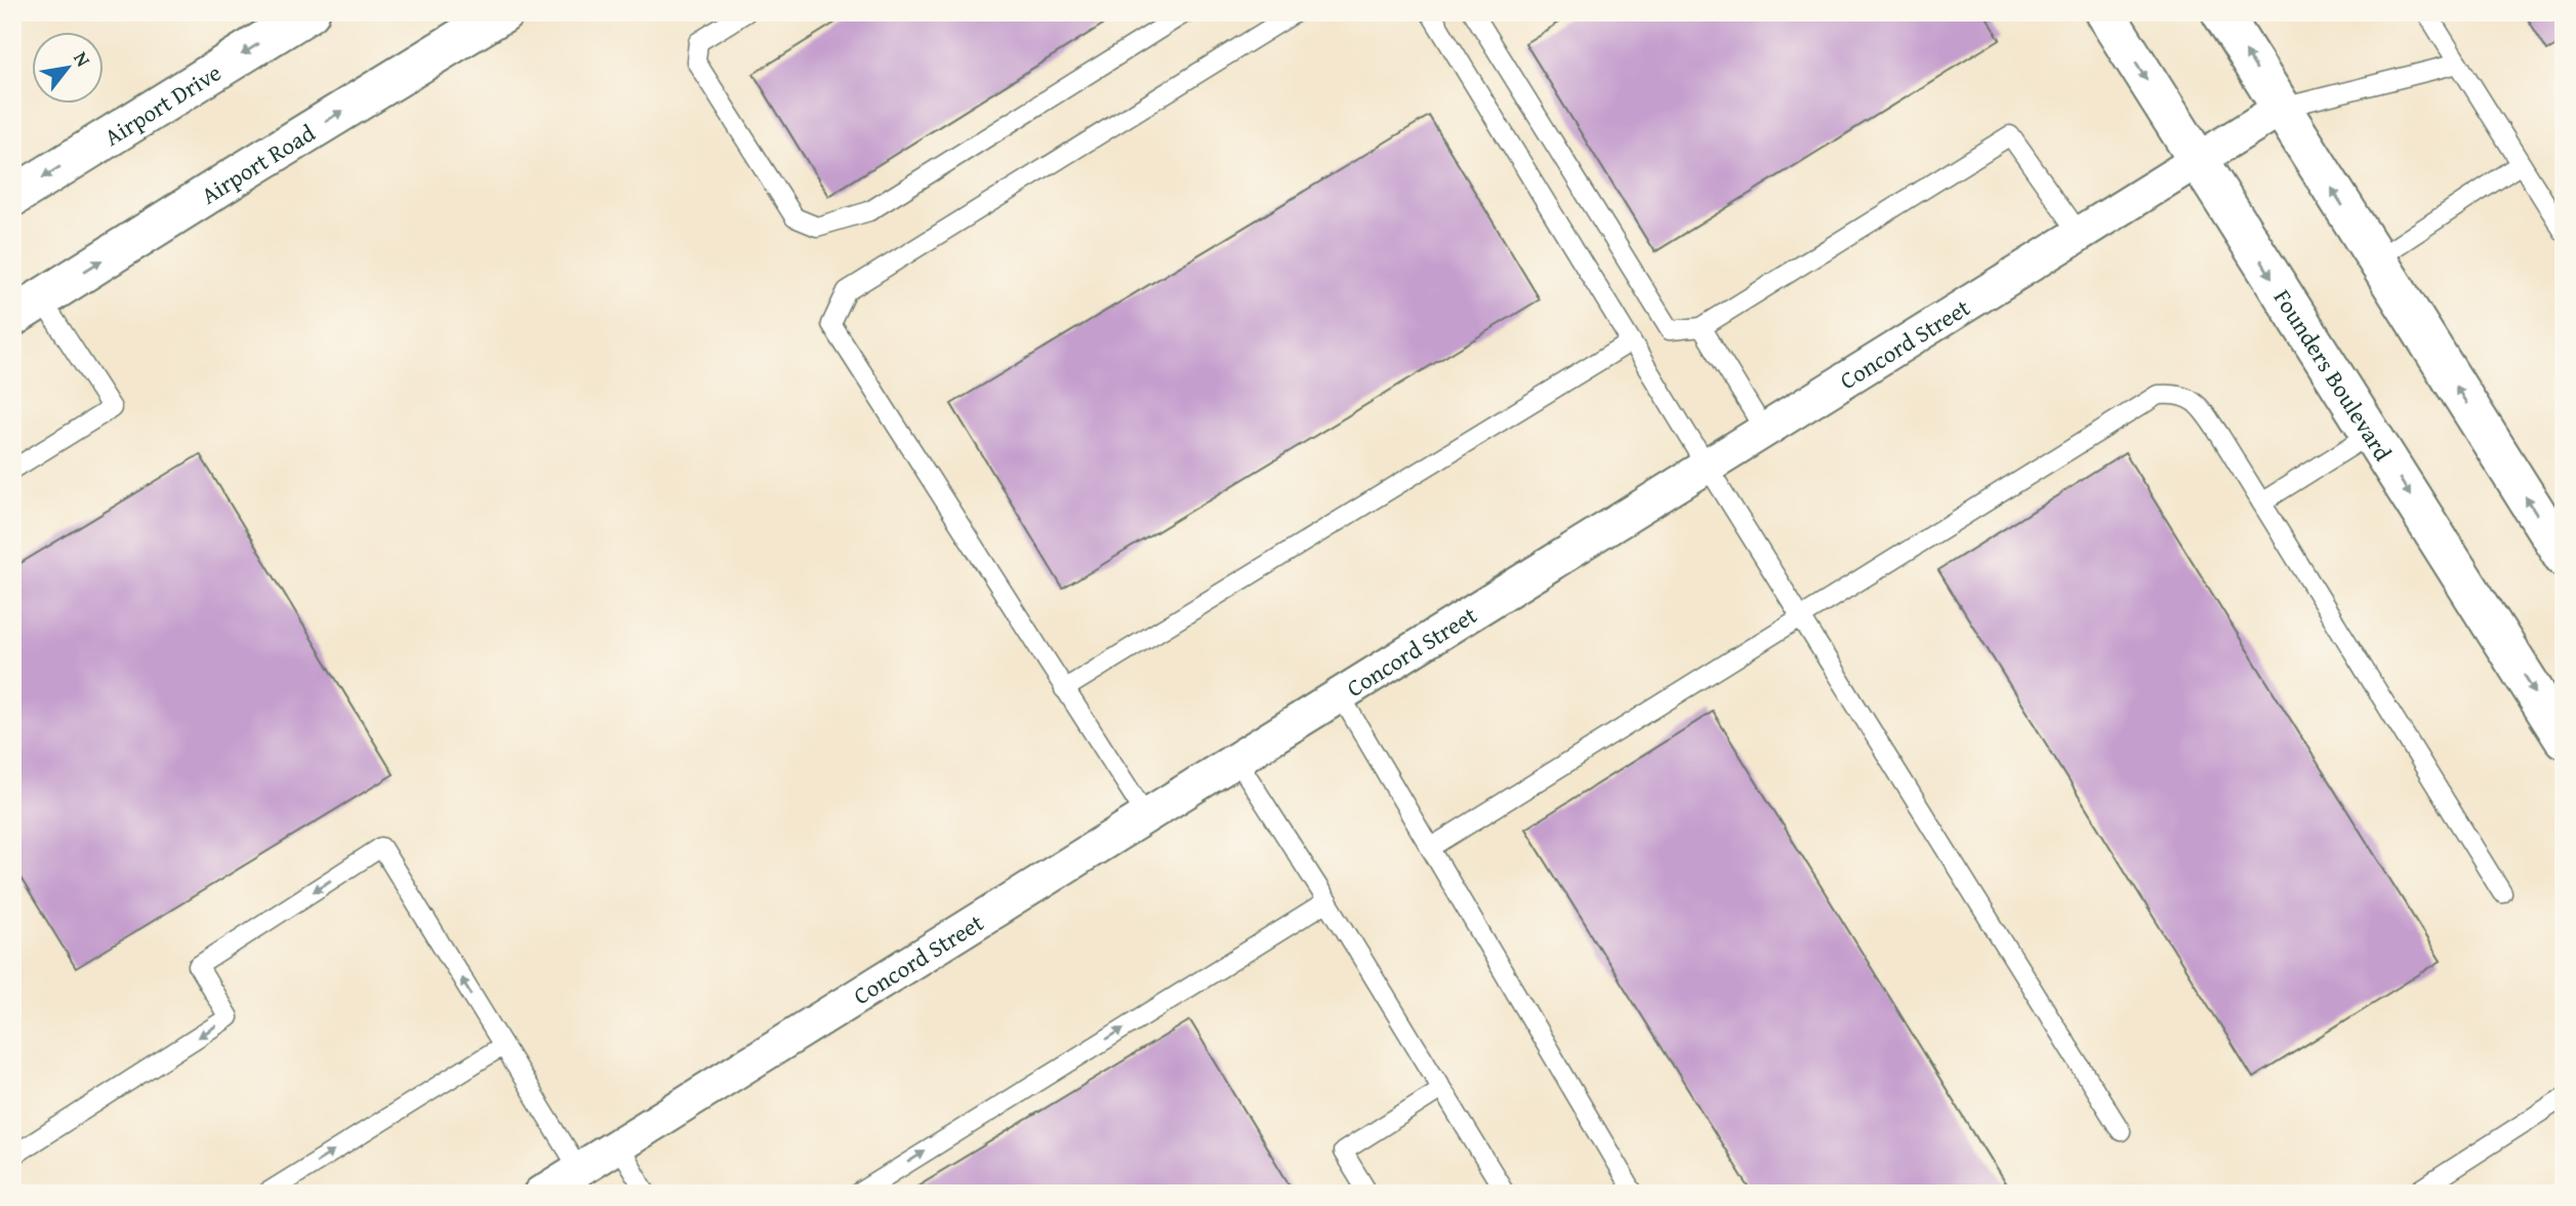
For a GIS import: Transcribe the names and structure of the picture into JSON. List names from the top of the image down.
{
  "streets": {
    "street": [
      "Airport Drive",
      "Airport Road",
      "Concord Street",
      "Founders Boulevard"
    ]
  },
  "crossings": [
    ["Concord Street", "Founders Boulevard"]
  ],
  "one_way": ["Airport Drive", "Airport Road"],
  "north": "top right"
}
